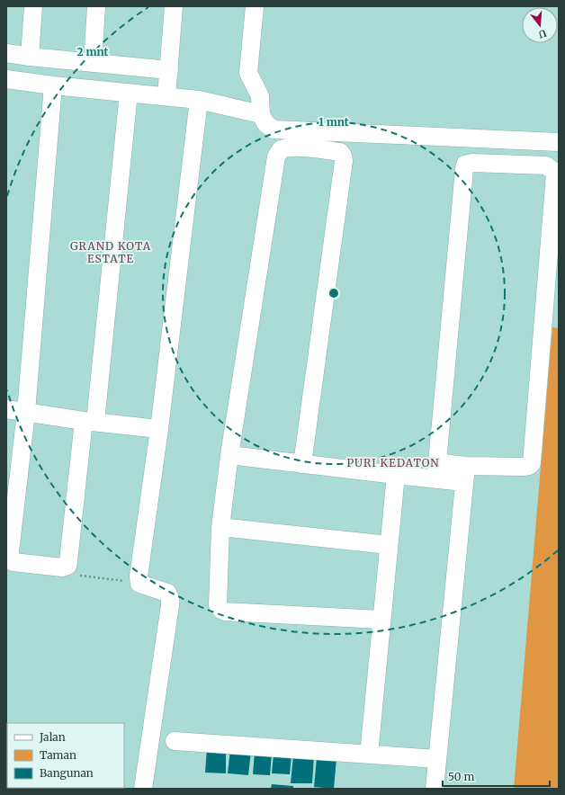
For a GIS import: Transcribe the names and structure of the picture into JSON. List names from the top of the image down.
{
  "districts": ["GRAND KOTA ESTATE", "PURI KEDATON"],
  "legend": ["Jalan", "Taman", "Bangunan"],
  "scale_bar": "50 m",
  "north": "bottom",
  "rings": ["2 mnt", "1 mnt"]
}
